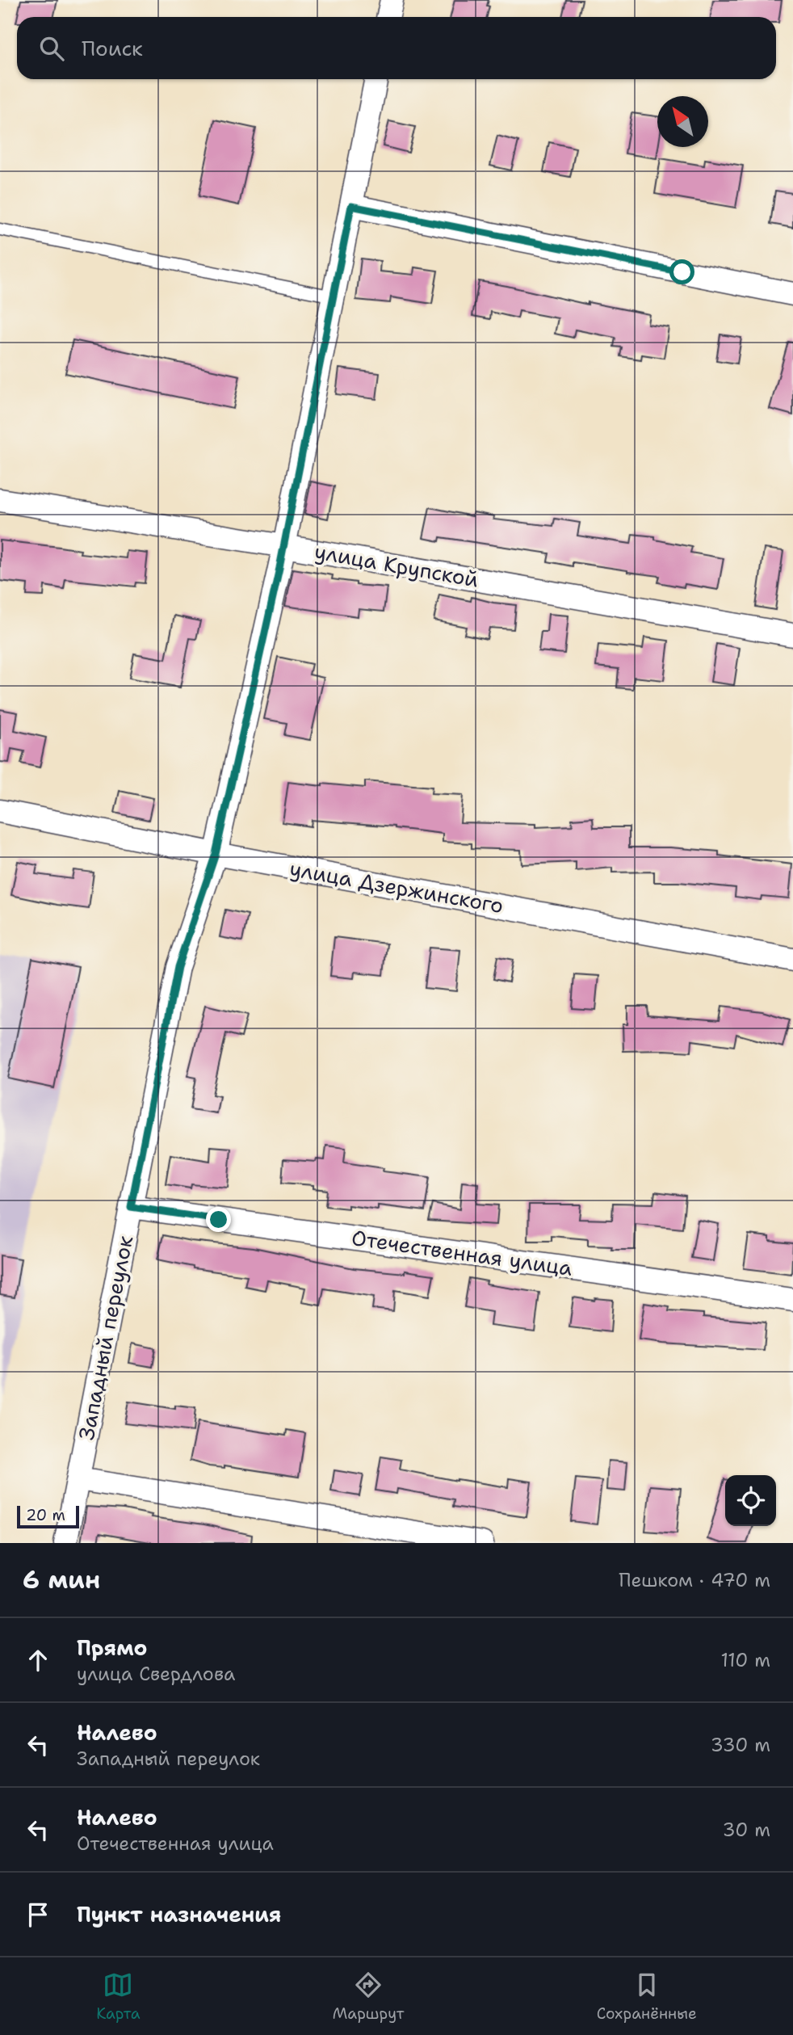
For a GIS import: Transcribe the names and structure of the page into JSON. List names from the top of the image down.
{
  "streets": {
    "street": [
      "улица Крупской",
      "улица Дзержинского",
      "Отечественная улица",
      "Западный переулок"
    ]
  },
  "crossings": [
    ["улица Крупской", "Западный переулок"],
    ["улица Дзержинского", "Западный переулок"],
    ["Отечественная улица", "Западный переулок"]
  ],
  "scale_bar": "20 m",
  "north": "top left",
  "page": {
    "search": "Поиск",
    "scale": "20 m",
    "heading": ["6 мин", "Пешком · 470 m"],
    "list": [
      ["Прямо", "улица Свердлова", "110 m"],
      ["Налево", "Западный переулок", "330 m"],
      ["Налево", "Отечественная улица", "30 m"],
      "Пункт назначения"
    ],
    "nav": ["Карта", "Маршрут", "Сохранённые"]
  }
}
